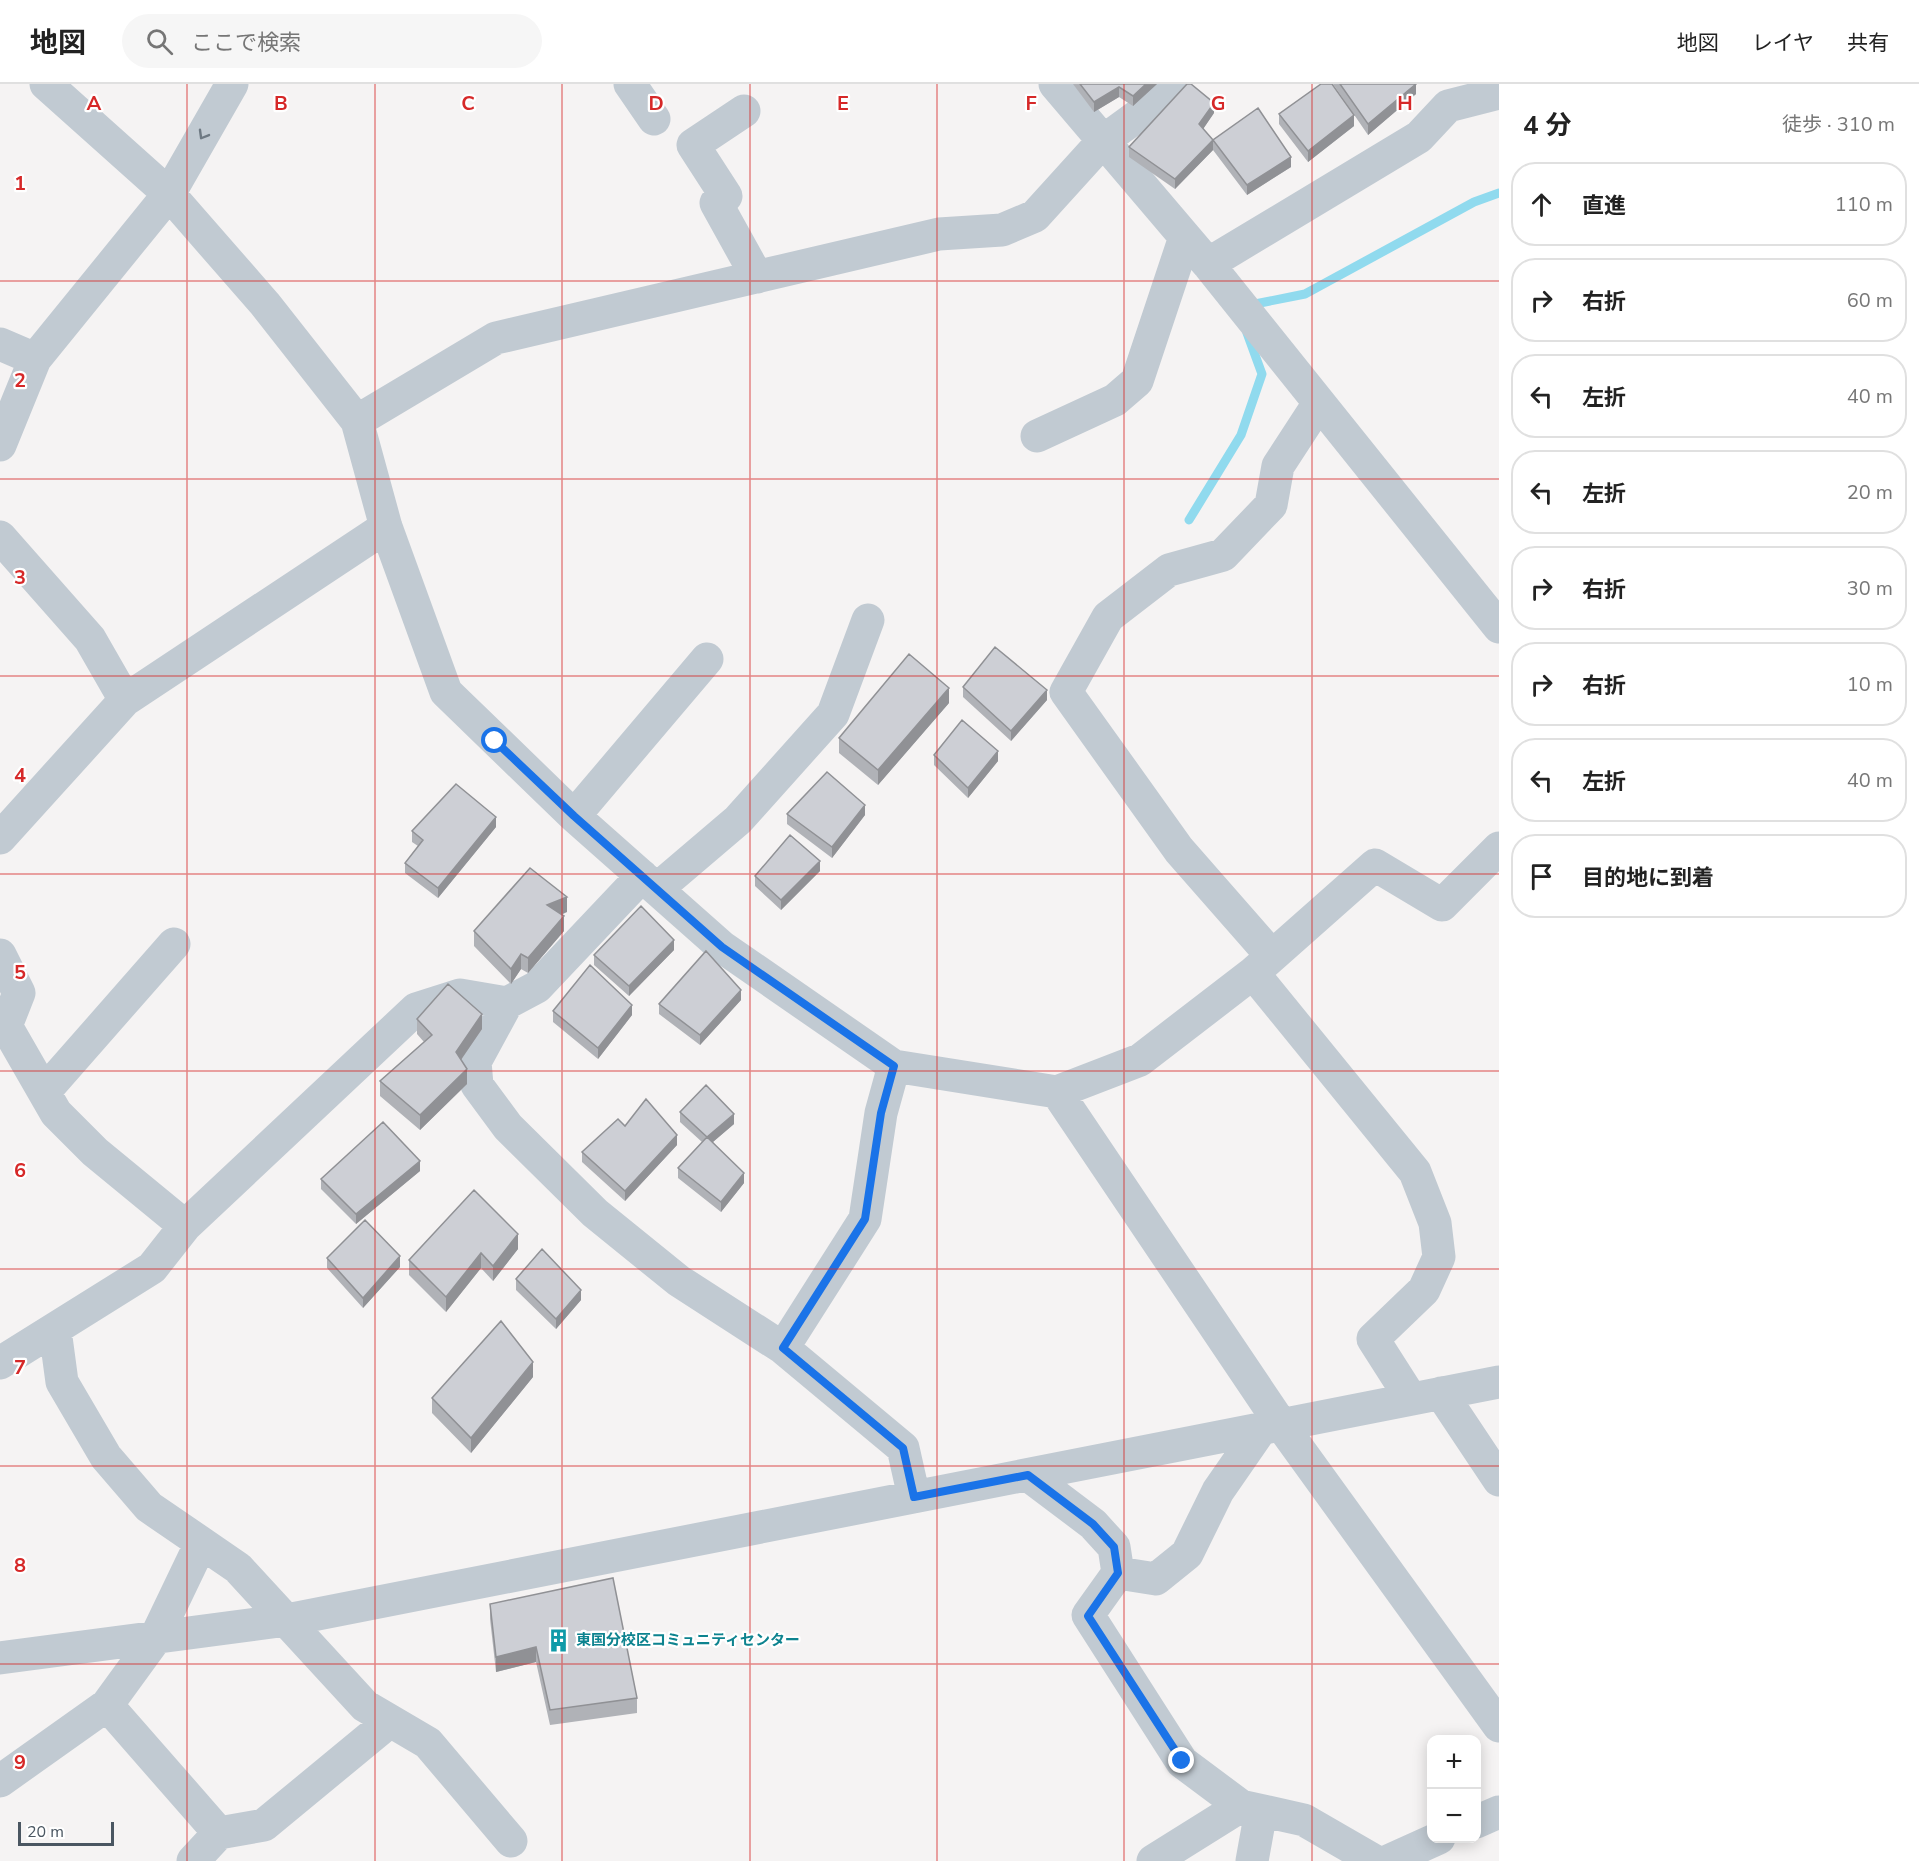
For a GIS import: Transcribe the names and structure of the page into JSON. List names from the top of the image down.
{
  "places": {
    "building": ["東国分校区コミュニティセンター"]
  },
  "scale_bar": "20 m",
  "page": {
    "header": "地図",
    "search": "ここで検索",
    "nav": ["地図", "レイヤ", "共有"],
    "heading": ["4 分", "徒歩 · 310 m"],
    "list": [
      ["直進", "110 m"],
      ["右折", "60 m"],
      ["左折", "40 m"],
      ["左折", "20 m"],
      ["右折", "30 m"],
      ["右折", "10 m"],
      ["左折", "40 m"],
      "目的地に到着"
    ],
    "map_buttons": ["+", "−"],
    "scale": "20 m"
  },
  "grid": {
    "columns": [
      "A",
      "B",
      "C",
      "D",
      "E",
      "F",
      "G",
      "H"
    ],
    "rows": [
      "1",
      "2",
      "3",
      "4",
      "5",
      "6",
      "7",
      "8",
      "9"
    ]
  }
}
